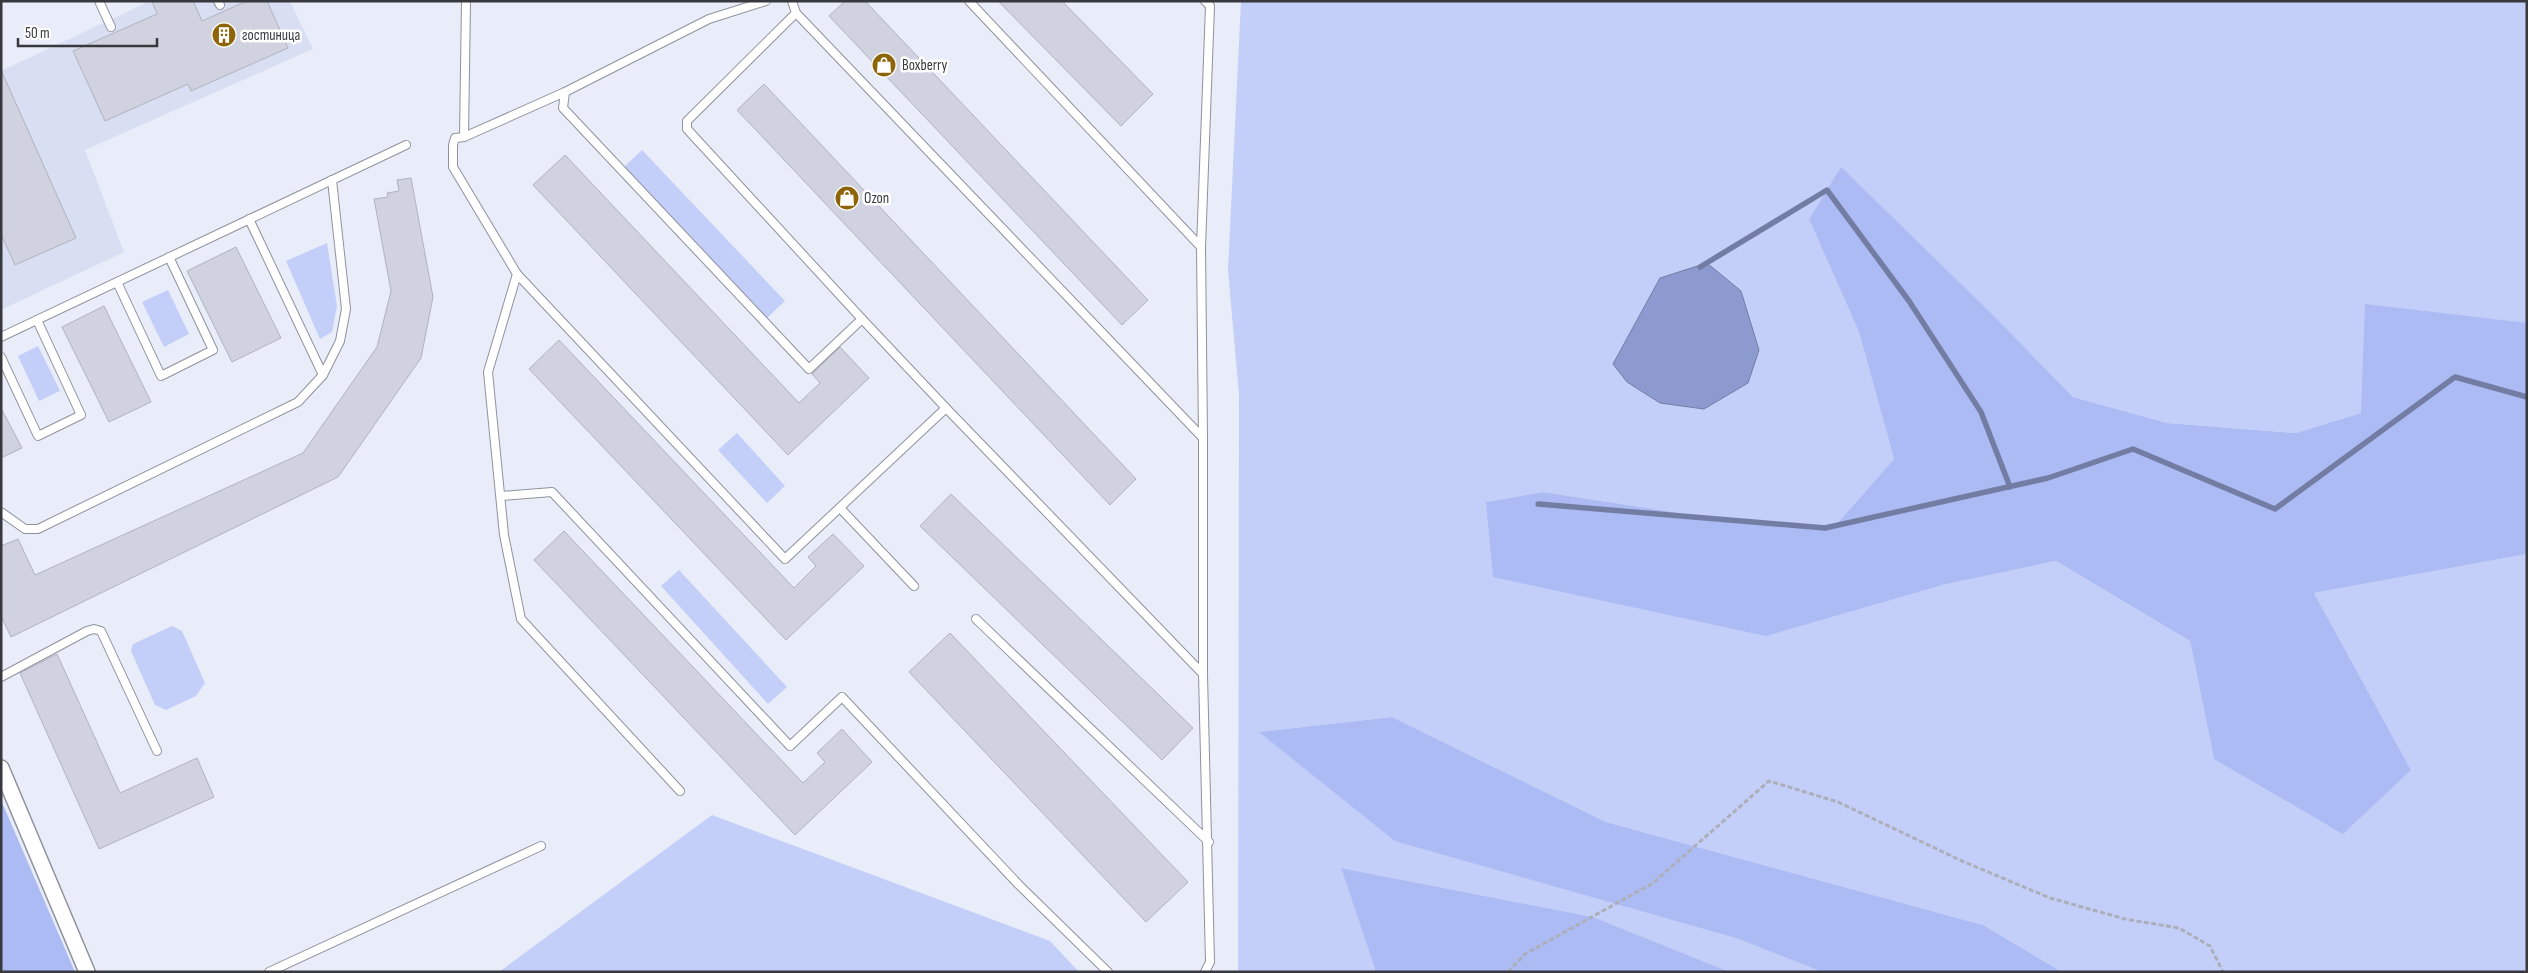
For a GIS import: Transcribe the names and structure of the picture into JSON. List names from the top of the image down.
{
  "places": {
    "building": ["гостиница"],
    "shop": ["Boxberry", "Ozon"]
  },
  "scale_bar": "50 m"
}
